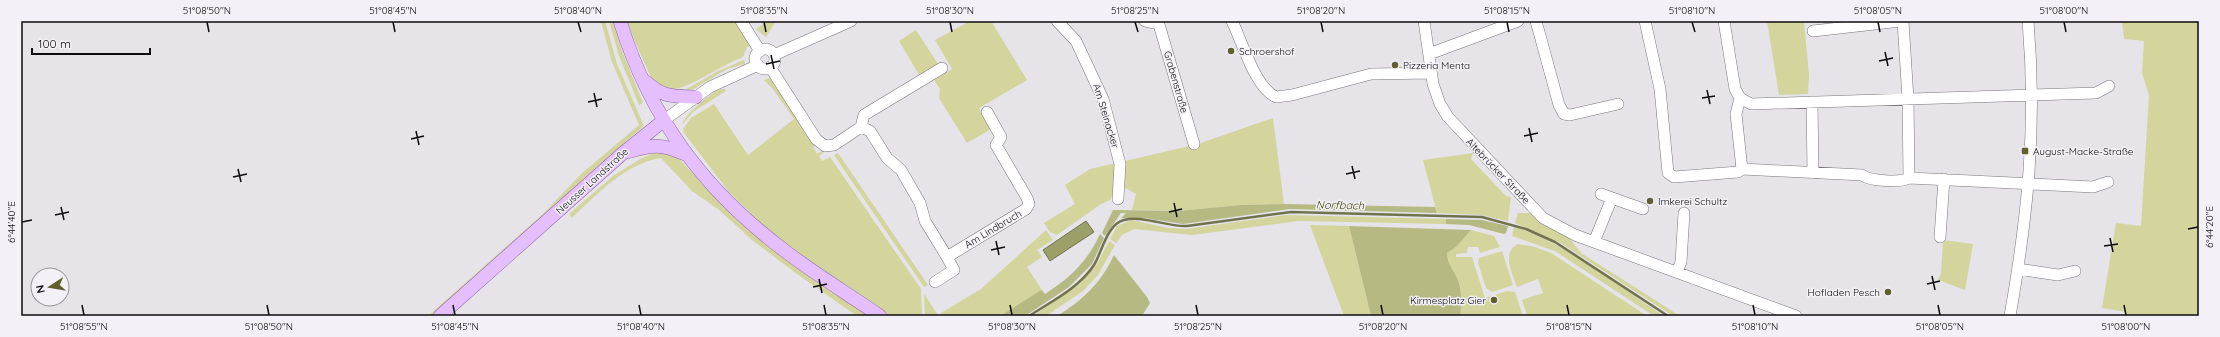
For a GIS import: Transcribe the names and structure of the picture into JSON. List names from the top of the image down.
{
  "streets": {
    "main road": ["Neusser Landstraße"],
    "street": [
      "Grabenstraße",
      "Am Steinacker",
      "Altebrücker Straße",
      "Am Lindbruch"
    ]
  },
  "water": ["Norfbach"],
  "places": {
    "other": [
      "Schroershof",
      "Pizzeria Menta",
      "Imkerei Schultz",
      "Hofladen Pesch",
      "Kirmesplatz Gier"
    ],
    "transit": ["August-Macke-Straße"]
  },
  "scale_bar": "100 m",
  "north": "left",
  "coordinates": [
    "51°08'50\"N",
    "51°08'45\"N",
    "51°08'40\"N",
    "51°08'35\"N",
    "51°08'30\"N",
    "51°08'25\"N",
    "51°08'20\"N",
    "51°08'15\"N",
    "51°08'10\"N",
    "51°08'05\"N",
    "51°08'00\"N",
    "6°44'40\"E",
    "6°44'20\"E",
    "51°08'55\"N"
  ]
}
